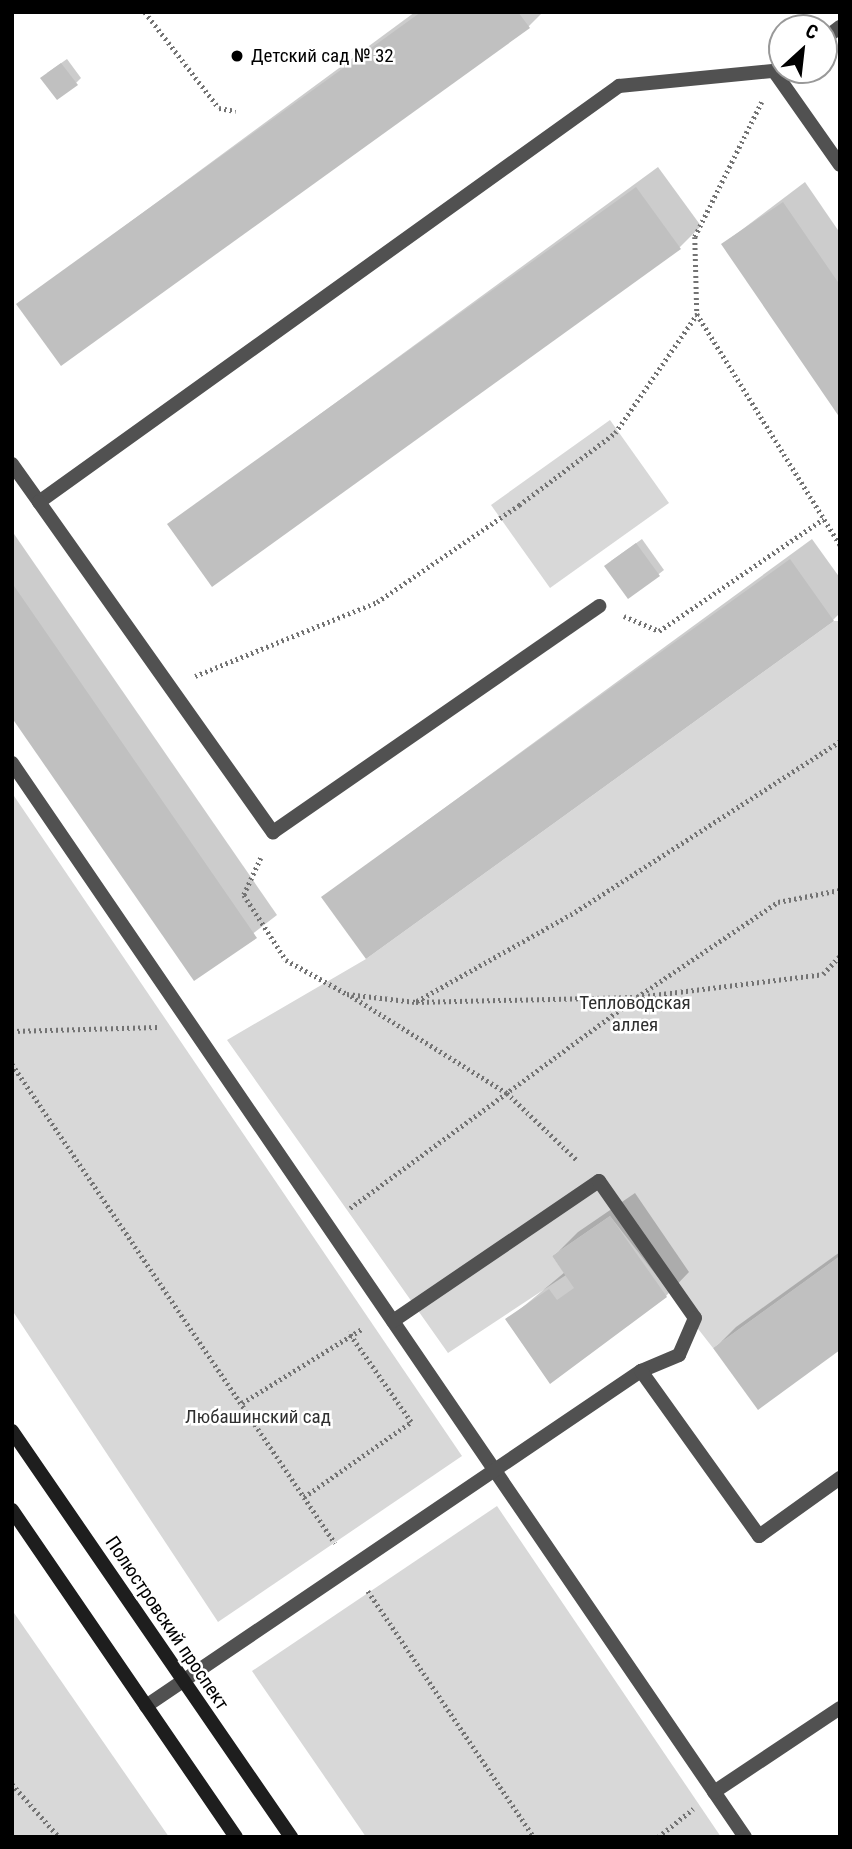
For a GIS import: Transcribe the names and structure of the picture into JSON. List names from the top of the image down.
{
  "streets": {
    "main road": ["Полюстровский проспект"]
  },
  "parks": ["Тепловодская аллея", "Любашинский сад"],
  "places": ["Детский сад № 32"],
  "north": "top right"
}
